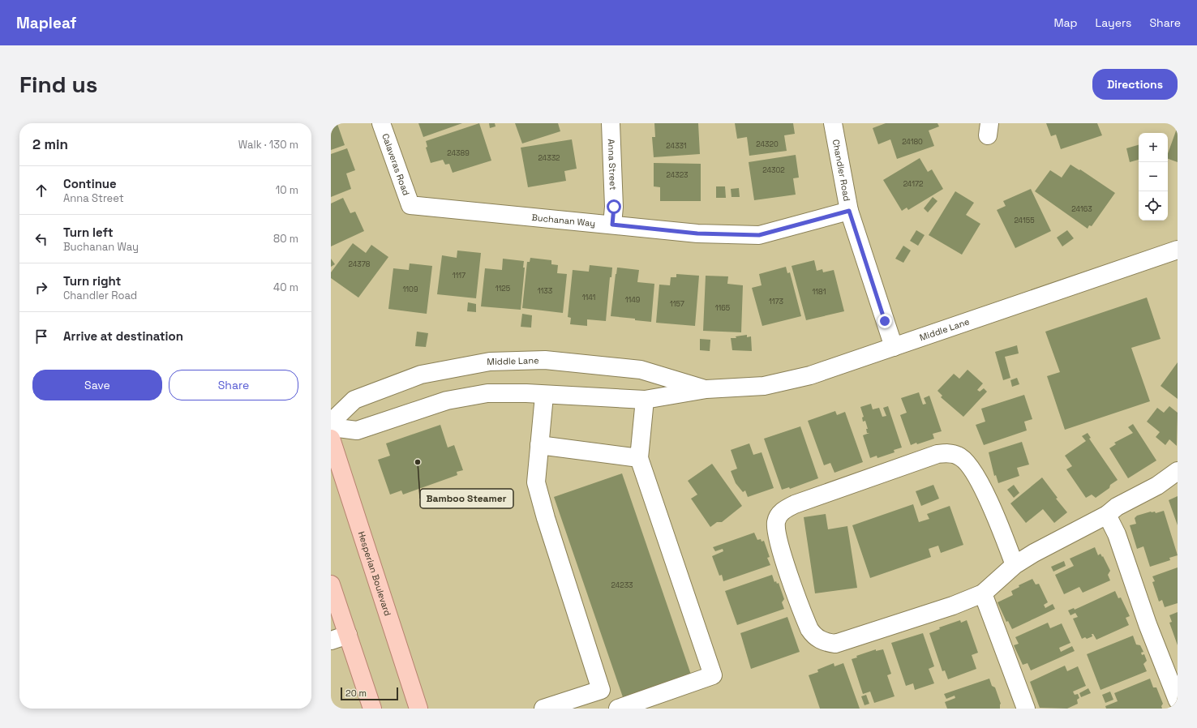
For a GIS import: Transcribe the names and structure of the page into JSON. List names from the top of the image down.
{
  "streets": {
    "main road": ["Hesperian Boulevard"],
    "street": [
      "Calaveras Road",
      "Anna Street",
      "Chandler Road",
      "Buchanan Way",
      "Middle Lane"
    ]
  },
  "crossings": [
    ["Calaveras Road", "Buchanan Way"],
    ["Anna Street", "Buchanan Way"],
    ["Chandler Road", "Buchanan Way"],
    ["Chandler Road", "Middle Lane"]
  ],
  "places": ["Bamboo Steamer"],
  "house_numbers": [
    "24180",
    "24320",
    "24331",
    "24389",
    "24332",
    "24302",
    "24323",
    "24172",
    "24163",
    "24155",
    "24378",
    "1117",
    "1125",
    "1109",
    "1133",
    "1181",
    "1141",
    "1149",
    "1173",
    "1157",
    "1165",
    "24233"
  ],
  "scale_bar": "20 m",
  "page": {
    "header": "Mapleaf",
    "nav": ["Map", "Layers", "Share"],
    "buttons": [
      "Directions",
      ["Save", "Share"]
    ],
    "title": "Find us",
    "heading": ["2 min", "Walk · 130 m"],
    "map_buttons": ["+", "−"],
    "list": [
      ["Continue", "Anna Street", "10 m"],
      ["Turn left", "Buchanan Way", "80 m"],
      ["Turn right", "Chandler Road", "40 m"],
      "Arrive at destination"
    ],
    "scale": "20 m"
  }
}
